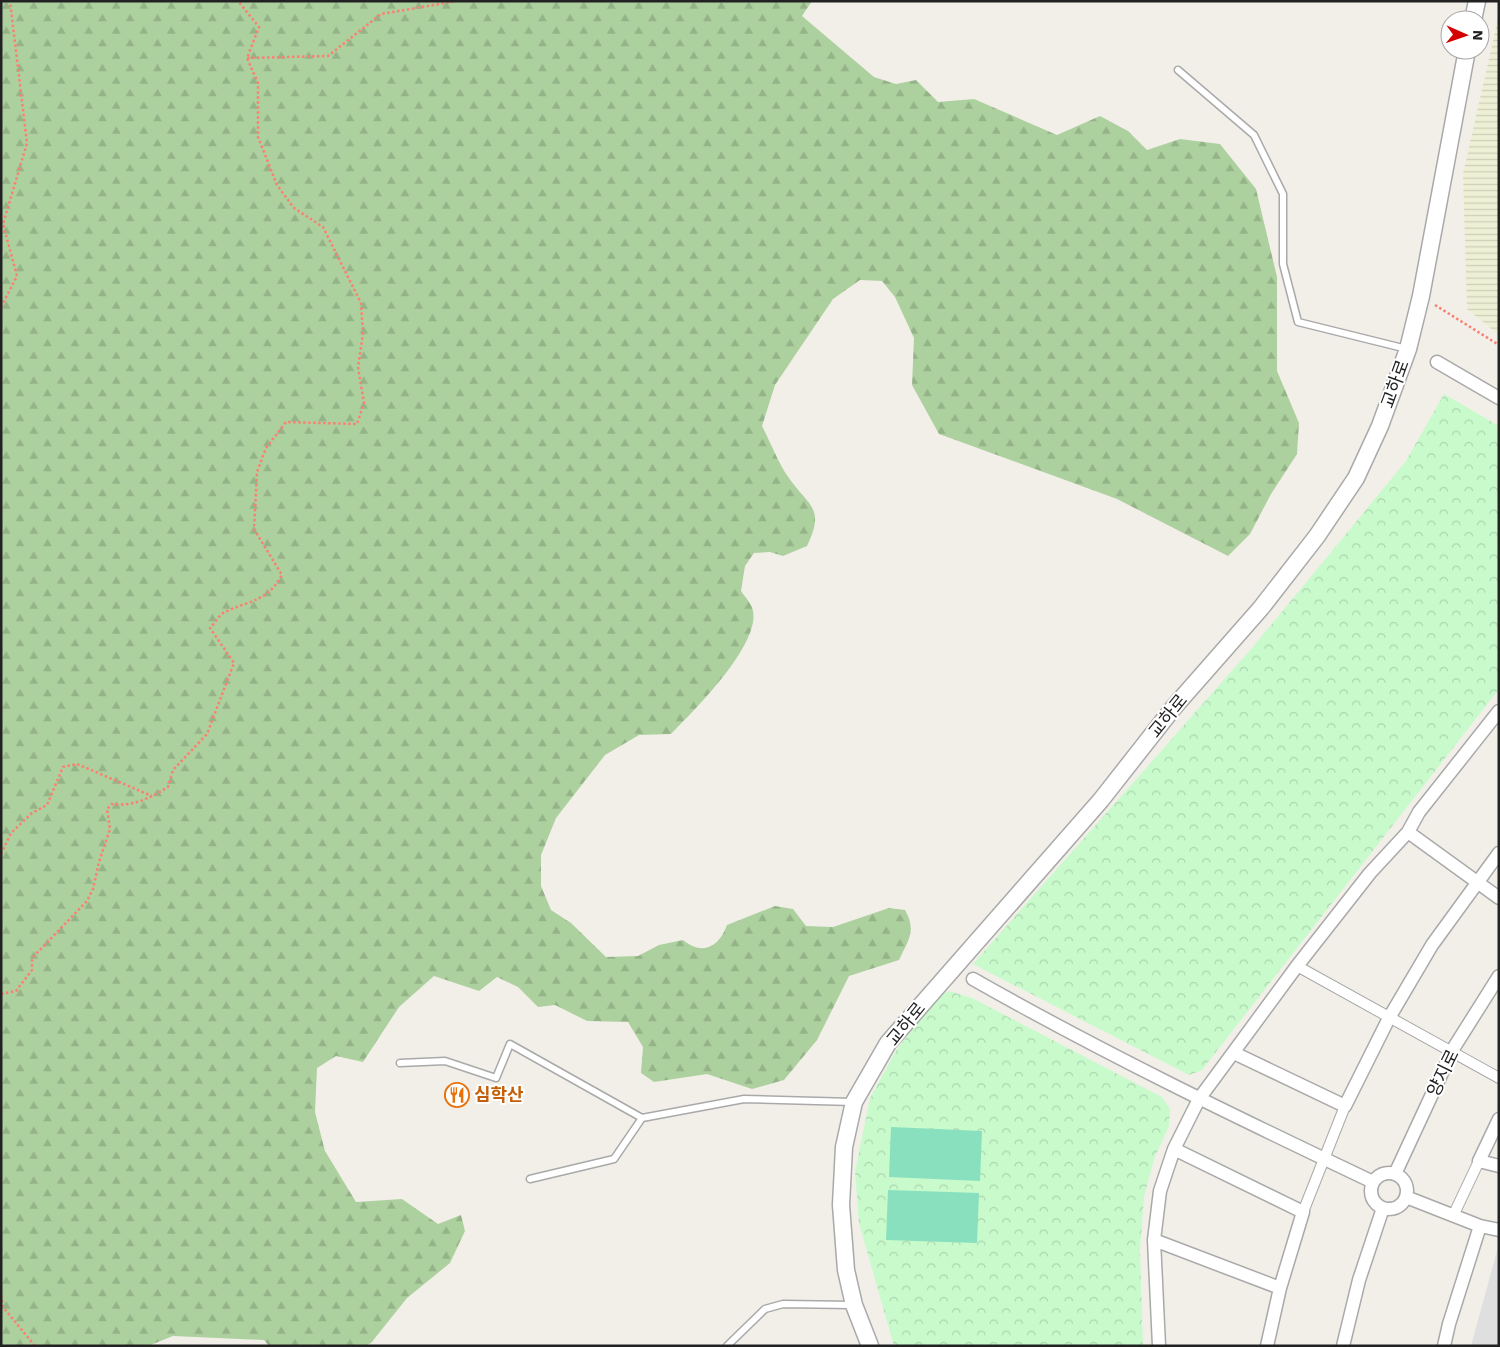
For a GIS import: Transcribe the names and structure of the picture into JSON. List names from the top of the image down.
{
  "streets": {
    "street": ["교하로", "양지로"]
  },
  "places": {
    "restaurant": ["심학산"]
  },
  "north": "right"
}
